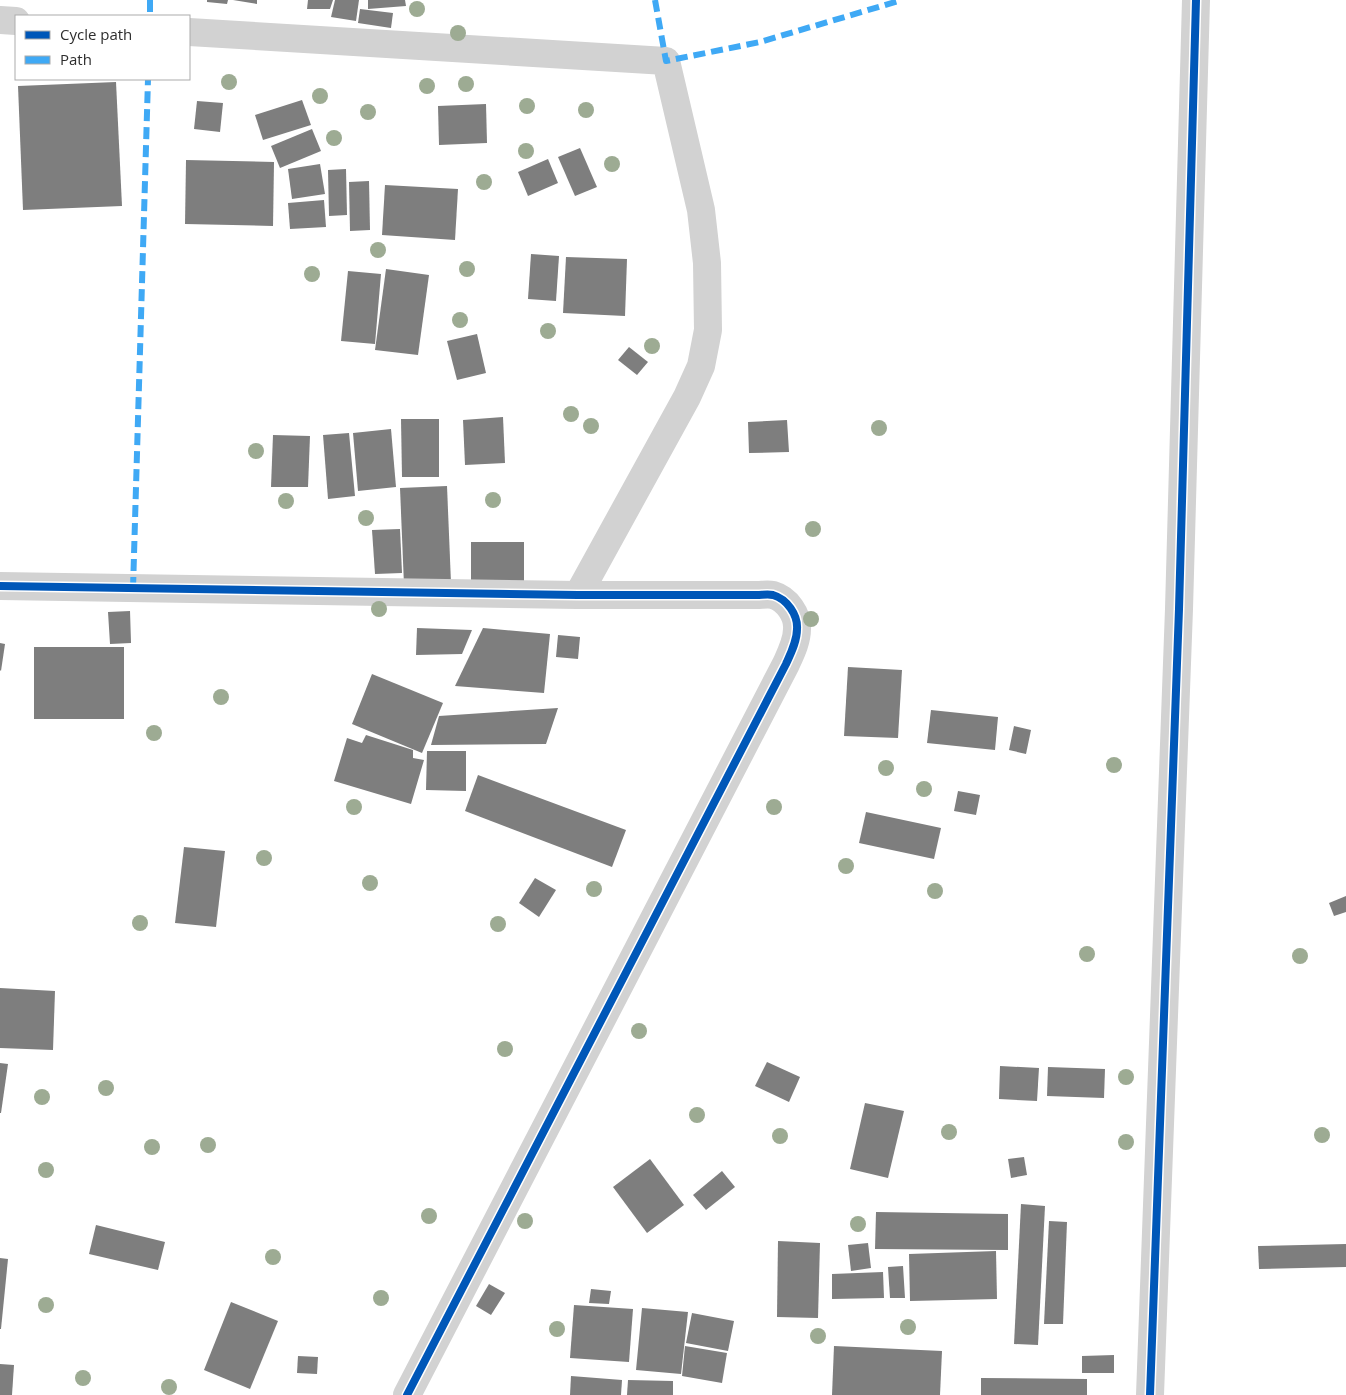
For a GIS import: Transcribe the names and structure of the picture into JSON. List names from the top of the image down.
{
  "legend": ["Cycle path", "Path"]
}
